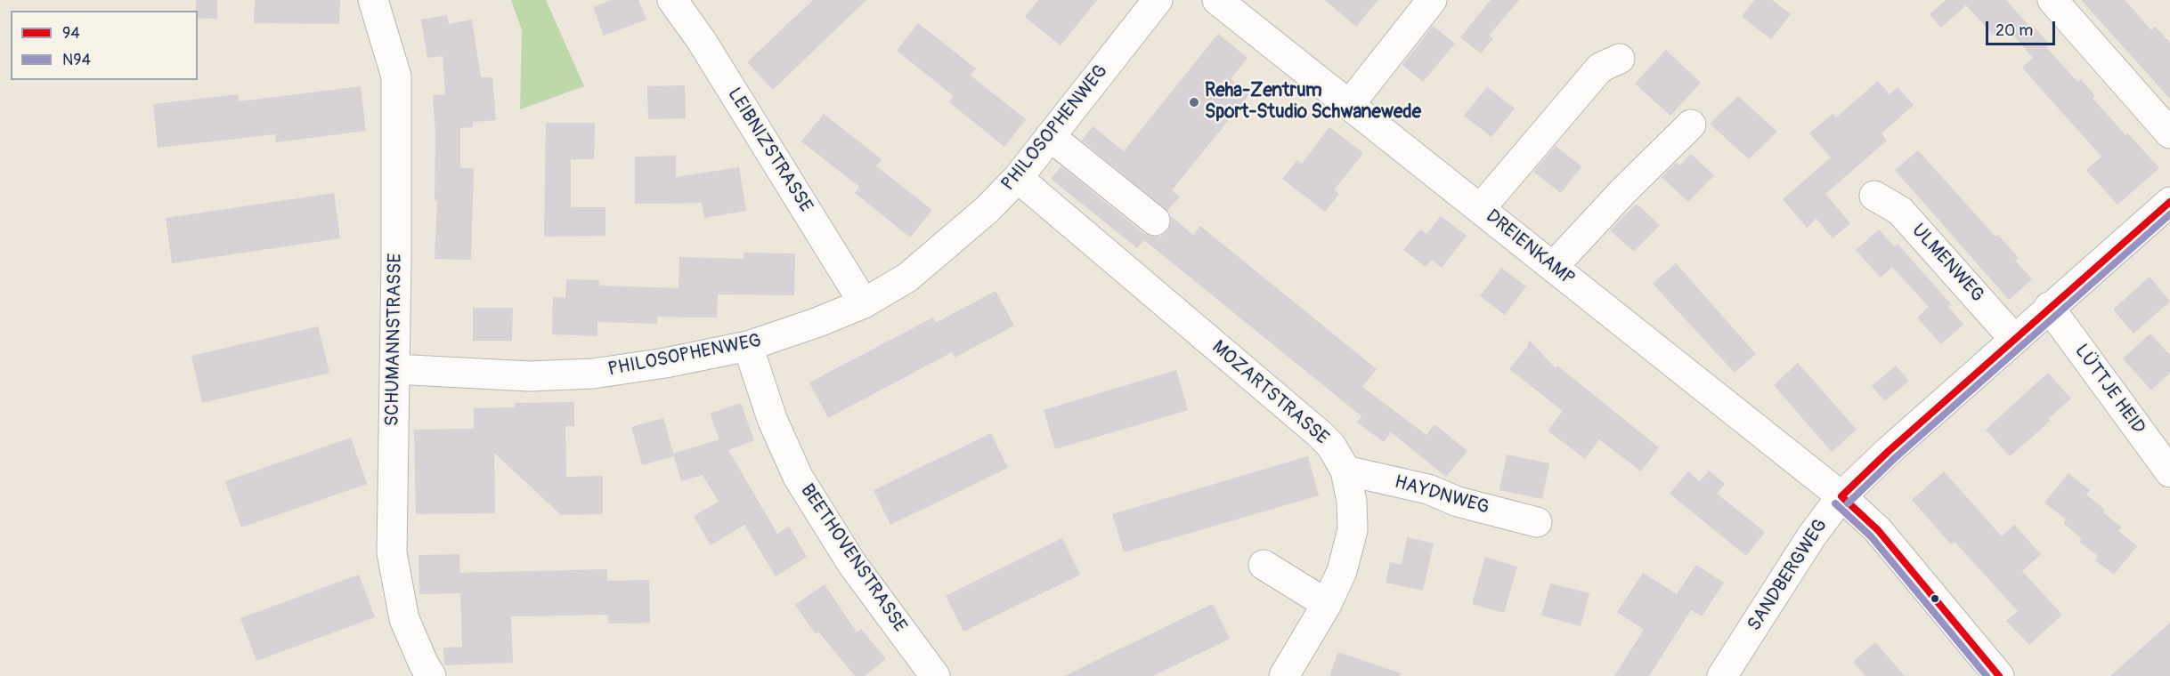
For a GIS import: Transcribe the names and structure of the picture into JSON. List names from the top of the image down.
{
  "streets": {
    "street": [
      "PHILOSOPHENWEG",
      "LEIBNIZSTRASSE",
      "DREIENKAMP",
      "ULMENWEG",
      "SCHUMANNSTRASSE",
      "LÜTTJE HEID",
      "MOZARTSTRASSE",
      "HAYDNWEG",
      "BEETHOVENSTRASSE",
      "SANDBERGWEG"
    ]
  },
  "crossings": [
    ["PHILOSOPHENWEG", "LEIBNIZSTRASSE"],
    ["PHILOSOPHENWEG", "SCHUMANNSTRASSE"],
    ["PHILOSOPHENWEG", "MOZARTSTRASSE"],
    ["PHILOSOPHENWEG", "BEETHOVENSTRASSE"],
    ["DREIENKAMP", "SANDBERGWEG"],
    ["ULMENWEG", "SANDBERGWEG"],
    ["LÜTTJE HEID", "SANDBERGWEG"],
    ["MOZARTSTRASSE", "HAYDNWEG"]
  ],
  "places": ["Reha-Zentrum Sport-Studio Schwanewede"],
  "lines": ["transit line 94", "transit line N94"],
  "legend": ["94", "N94"],
  "scale_bar": "20 m"
}
